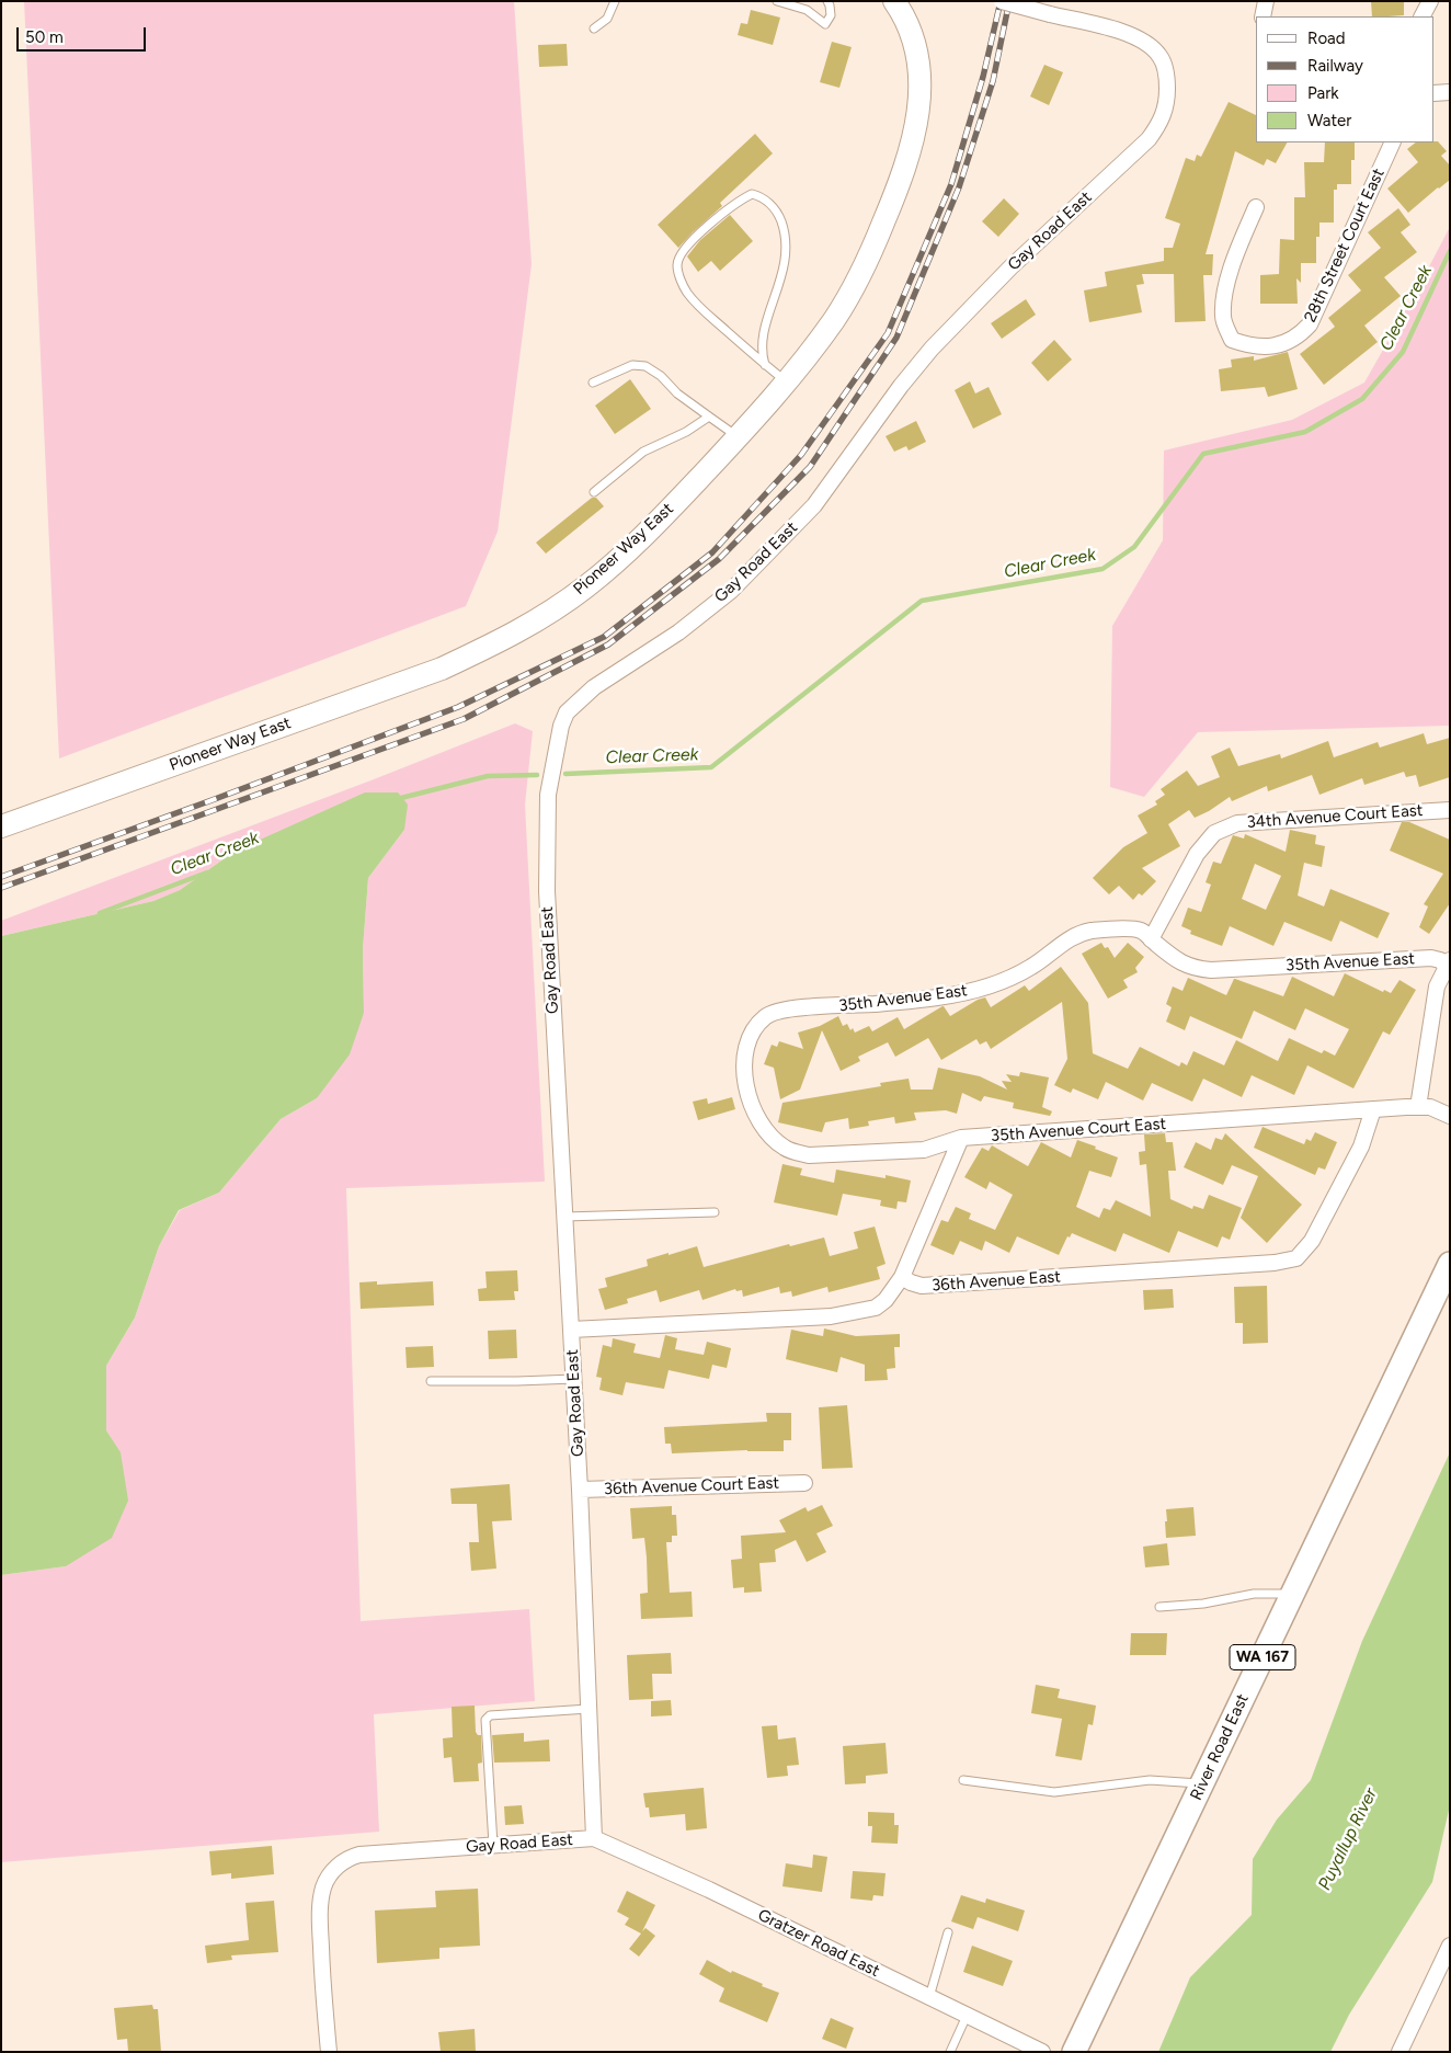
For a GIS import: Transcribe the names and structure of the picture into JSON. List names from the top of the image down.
{
  "streets": {
    "main road": ["Pioneer Way East", "WA 167", "River Road East"],
    "street": [
      "Gay Road East",
      "28th Street Court East",
      "34th Avenue Court East",
      "35th Avenue East",
      "35th Avenue Court East",
      "36th Avenue East",
      "36th Avenue Court East",
      "Gratzer Road East"
    ]
  },
  "crossings": [
    ["Gay Road East", "36th Avenue Court East"],
    ["Gay Road East", "Gratzer Road East"],
    ["34th Avenue Court East", "35th Avenue East"],
    ["35th Avenue East", "35th Avenue Court East"],
    ["35th Avenue Court East", "36th Avenue East"]
  ],
  "water": ["Clear Creek", "Puyallup River"],
  "legend": [
    "Road",
    "Railway",
    "Park",
    "Water"
  ],
  "scale_bar": "50 m"
}
